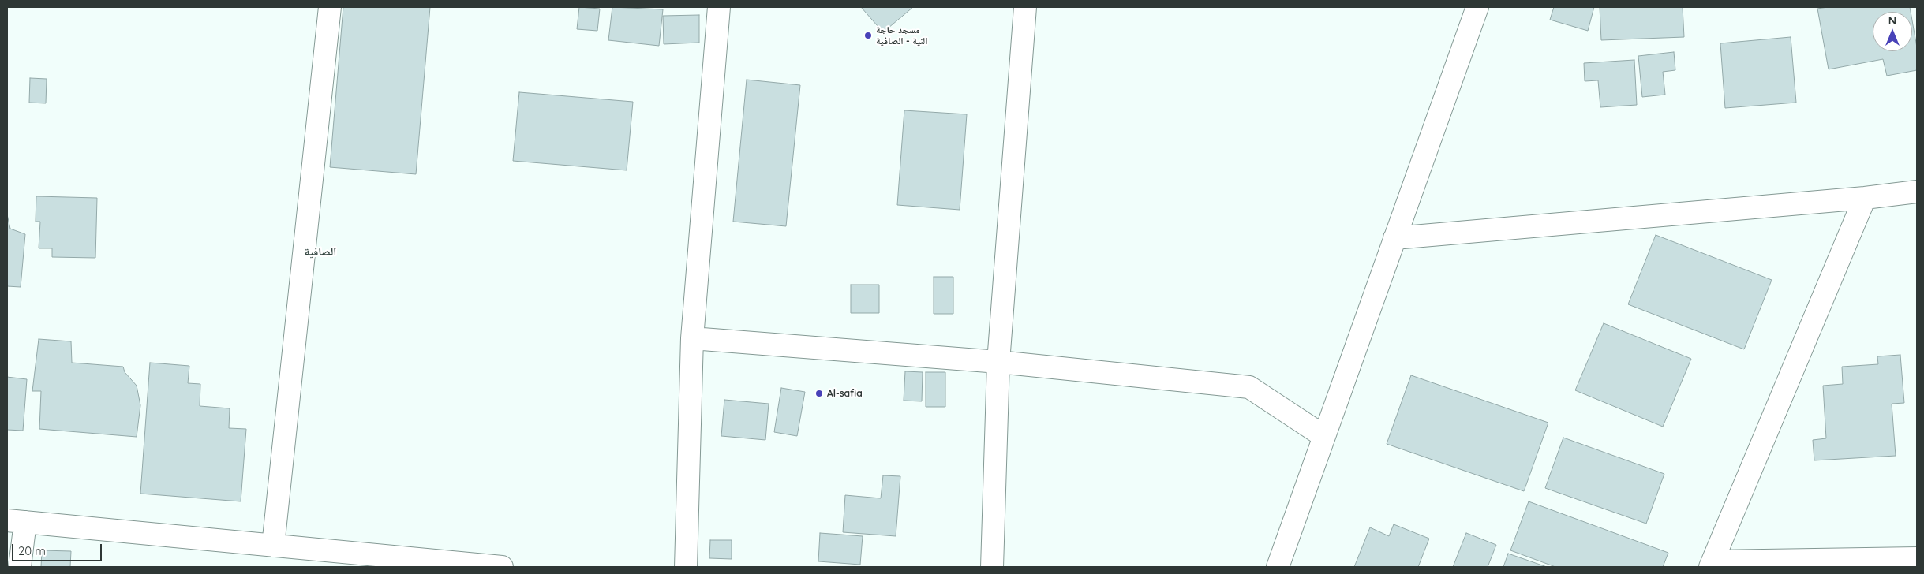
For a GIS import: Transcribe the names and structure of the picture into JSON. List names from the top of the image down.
{
  "districts": ["الصافية"],
  "places": ["مسجد حاجة النية - الصافية", "Al-safia"],
  "scale_bar": "20 m",
  "north": "top"
}
